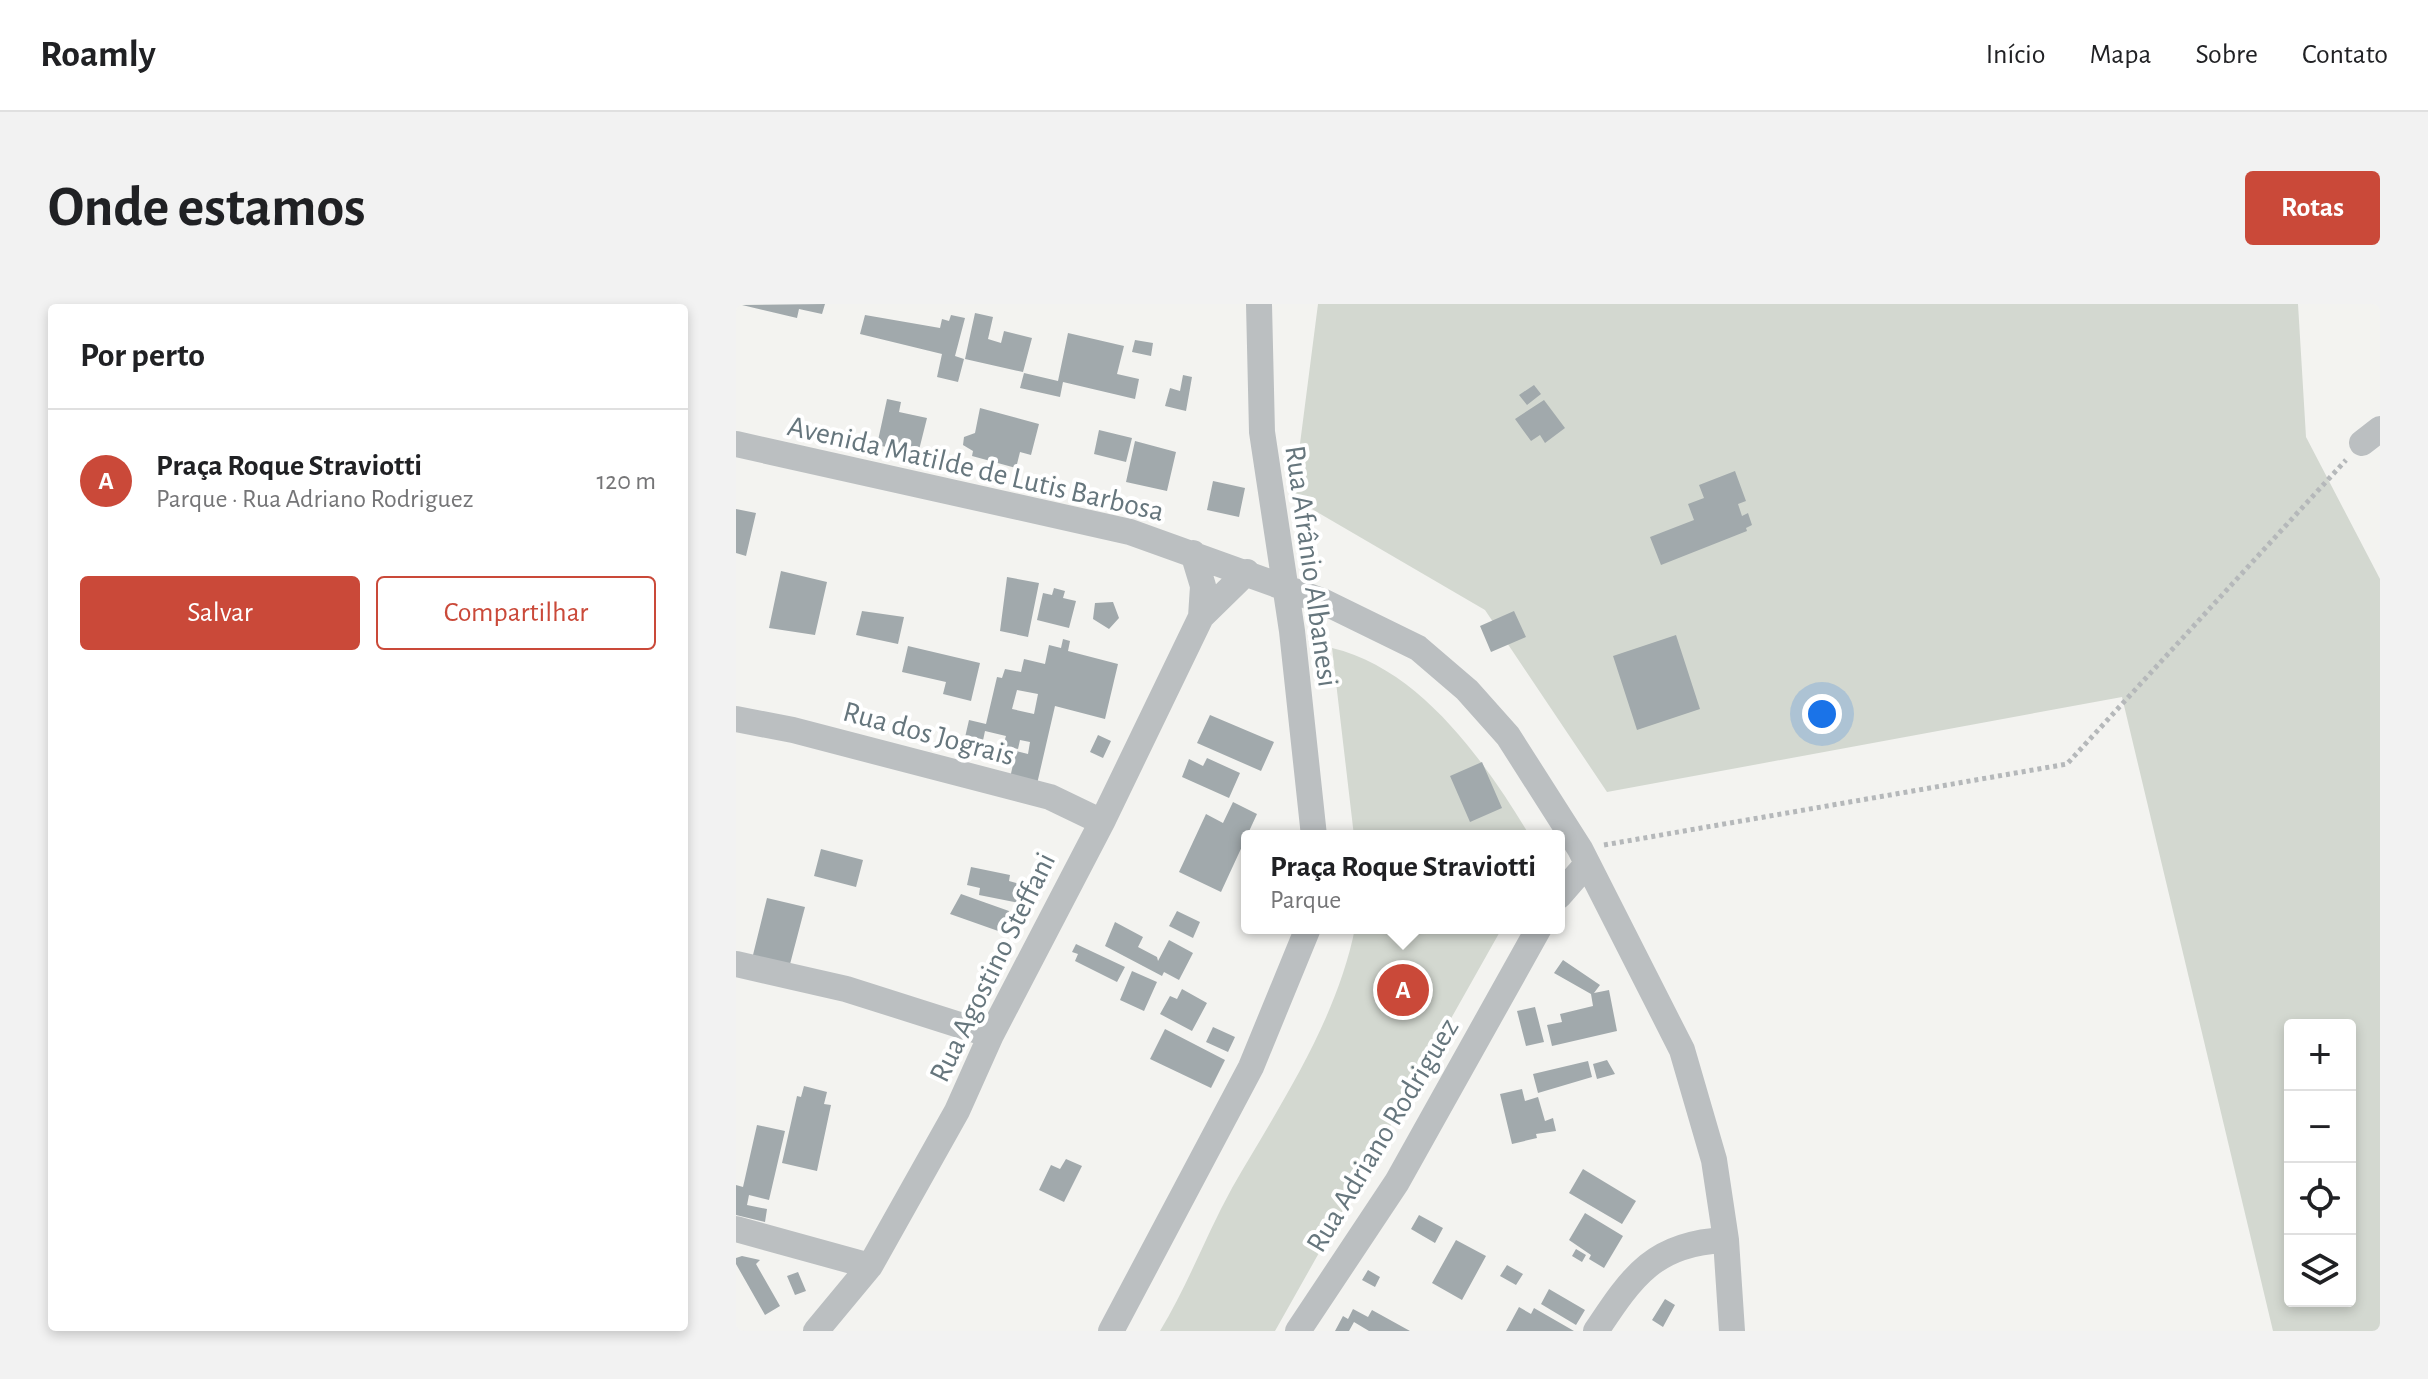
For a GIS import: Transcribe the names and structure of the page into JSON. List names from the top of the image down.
{
  "streets": {
    "street": [
      "Avenida Matilde de Lutis Barbosa",
      "Rua Afrânio Albanesi",
      "Rua dos Jograis",
      "Rua Agostino Steffani",
      "Rua Adriano Rodriguez"
    ]
  },
  "crossings": [
    ["Avenida Matilde de Lutis Barbosa", "Rua Afrânio Albanesi"],
    ["Avenida Matilde de Lutis Barbosa", "Rua Agostino Steffani"],
    ["Rua dos Jograis", "Rua Agostino Steffani"]
  ],
  "page": {
    "header": "Roamly",
    "nav": [
      "Início",
      "Mapa",
      "Sobre",
      "Contato"
    ],
    "buttons": [
      "Rotas",
      ["Salvar", "Compartilhar"]
    ],
    "title": "Onde estamos",
    "heading": "Por perto",
    "list": [
      {
        "mark": "A",
        "name": "Praça Roque Straviotti",
        "note": "Parque · Rua Adriano Rodriguez",
        "value": "120 m"
      }
    ],
    "popup": ["Praça Roque Straviotti", "Parque"],
    "pins": "A",
    "map_buttons": ["+", "−"]
  }
}
